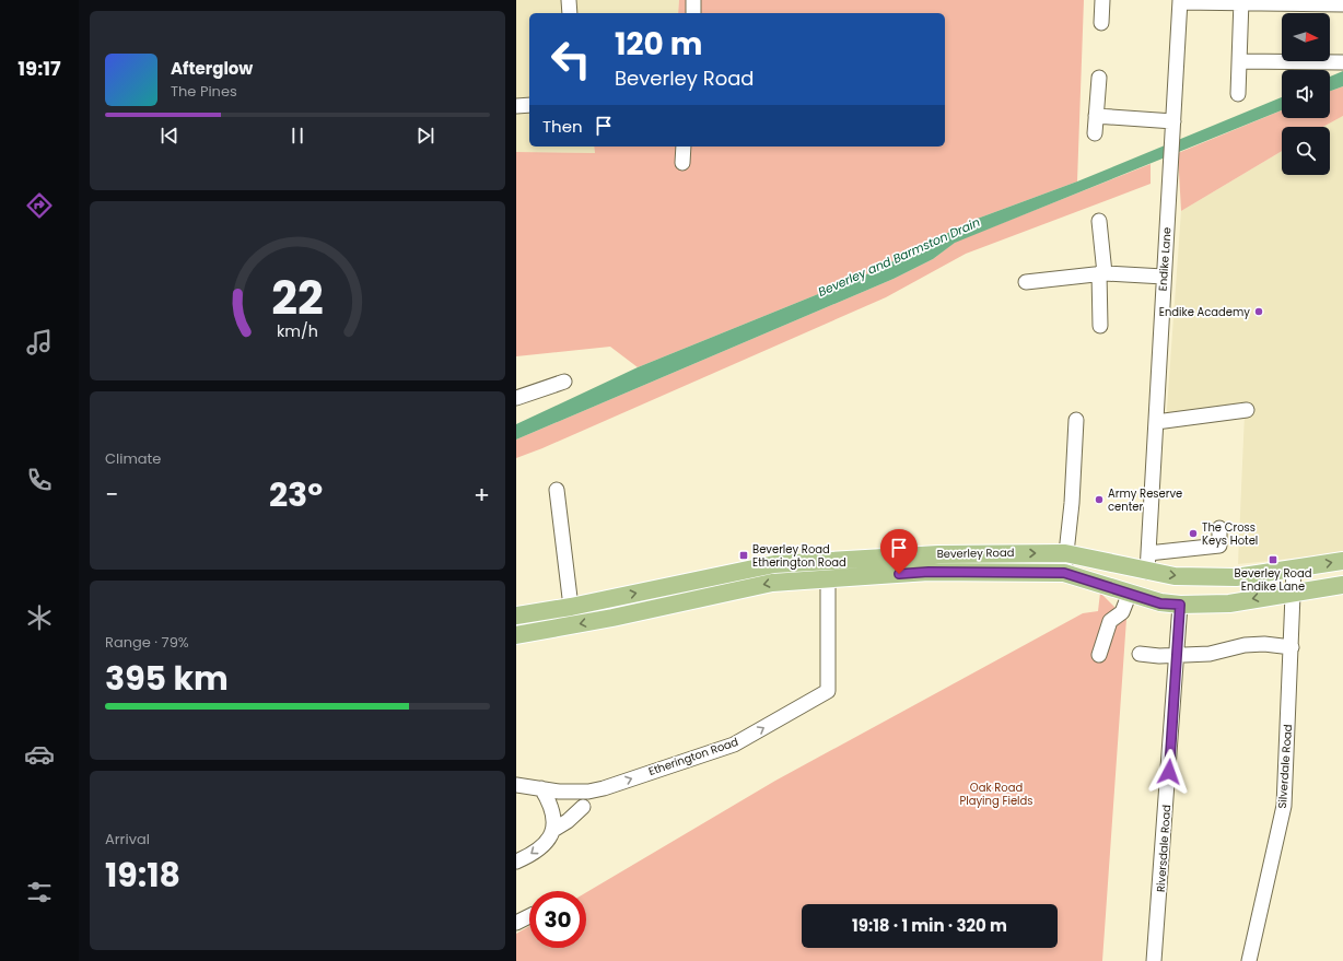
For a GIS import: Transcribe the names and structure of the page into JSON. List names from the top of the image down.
{
  "streets": {
    "main road": ["Beverley Road"],
    "street": [
      "Endike Lane",
      "Etherington Road",
      "Silverdale Road",
      "Riversdale Road"
    ]
  },
  "crossings": [
    ["Endike Lane", "Beverley Road"],
    ["Beverley Road", "Etherington Road"],
    ["Beverley Road", "Silverdale Road"],
    ["Beverley Road", "Riversdale Road"]
  ],
  "one_way": ["Etherington Road"],
  "water": ["Beverley and Barmston Drain"],
  "parks": ["Oak Road Playing Fields"],
  "places": {
    "other": ["Endike Academy", "Army Reserve center", "The Cross Keys Hotel"],
    "transit": ["Beverley Road Etherington Road", "Beverley Road Endike Lane"]
  },
  "north": "right",
  "page": {
    "tabs": "19:17",
    "turn": ["120 m", "Beverley Road"],
    "song": ["Afterglow", "The Pines"],
    "then": "Then",
    "tile": [
      "Climate",
      ["Range · 79%", "395 km"],
      ["Arrival", "19:18"]
    ],
    "heat": ["−", "23°", "+"],
    "limit": "30",
    "trip": "19:18 · 1 min · 320 m",
    "gauge": ["22", "km/h"]
  }
}
